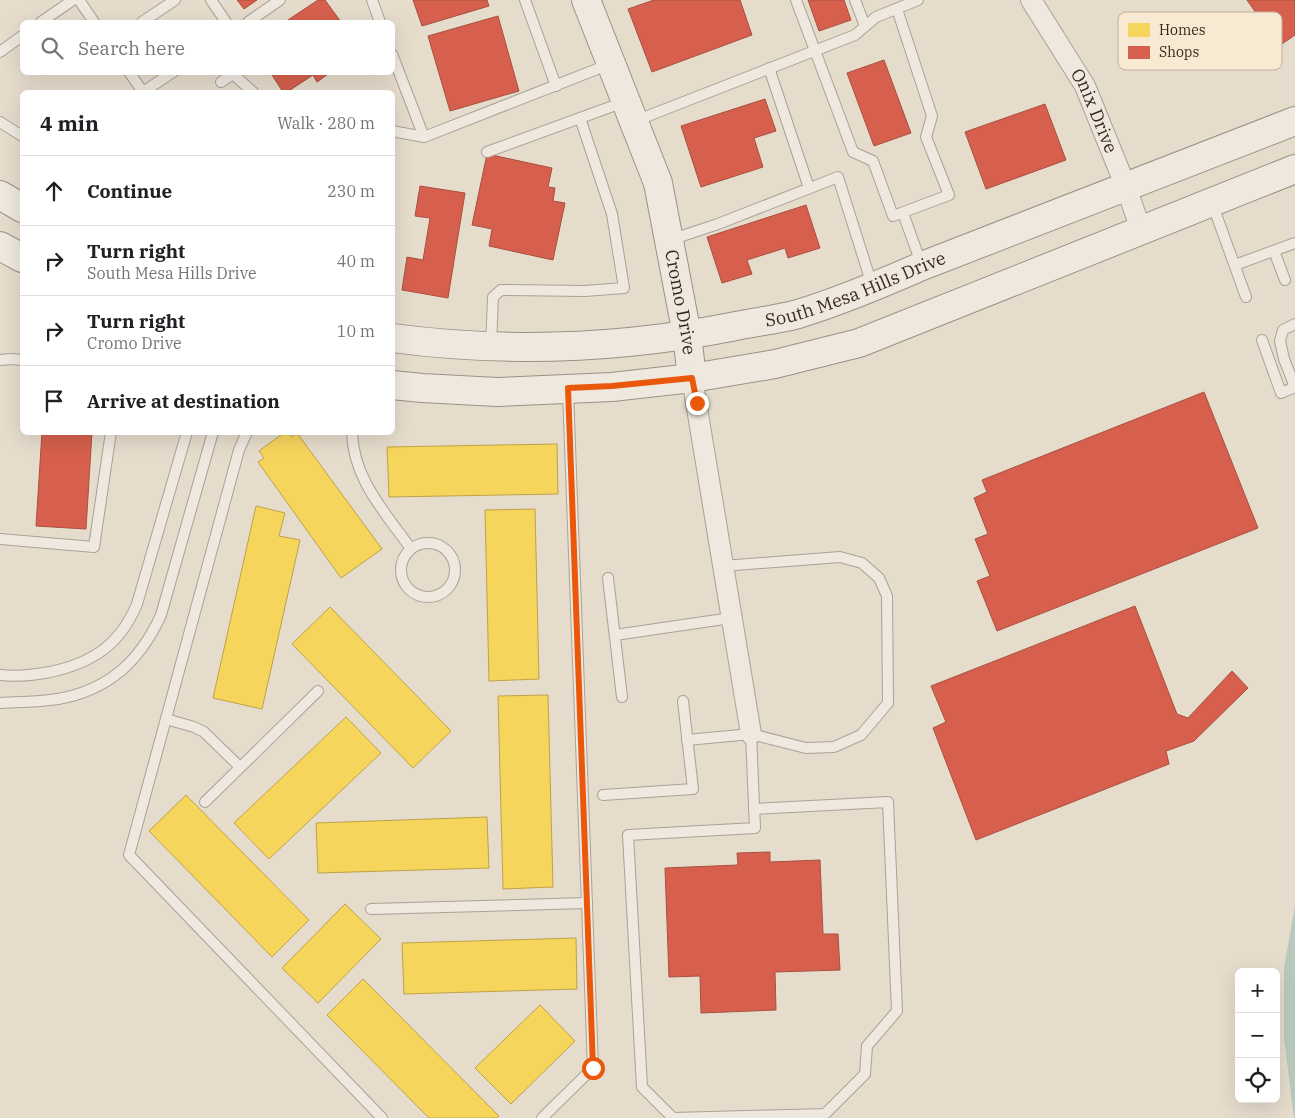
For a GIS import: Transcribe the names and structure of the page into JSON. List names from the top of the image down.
{
  "streets": {
    "street": ["Onix Drive", "South Mesa Hills Drive", "Cromo Drive"]
  },
  "crossings": [
    ["Onix Drive", "South Mesa Hills Drive"],
    ["South Mesa Hills Drive", "Cromo Drive"]
  ],
  "legend": ["Homes", "Shops"],
  "page": {
    "search": "Search here",
    "heading": ["4 min", "Walk · 280 m"],
    "list": [
      ["Continue", "230 m"],
      ["Turn right", "South Mesa Hills Drive", "40 m"],
      ["Turn right", "Cromo Drive", "10 m"],
      "Arrive at destination"
    ],
    "map_buttons": ["+", "−"]
  }
}
